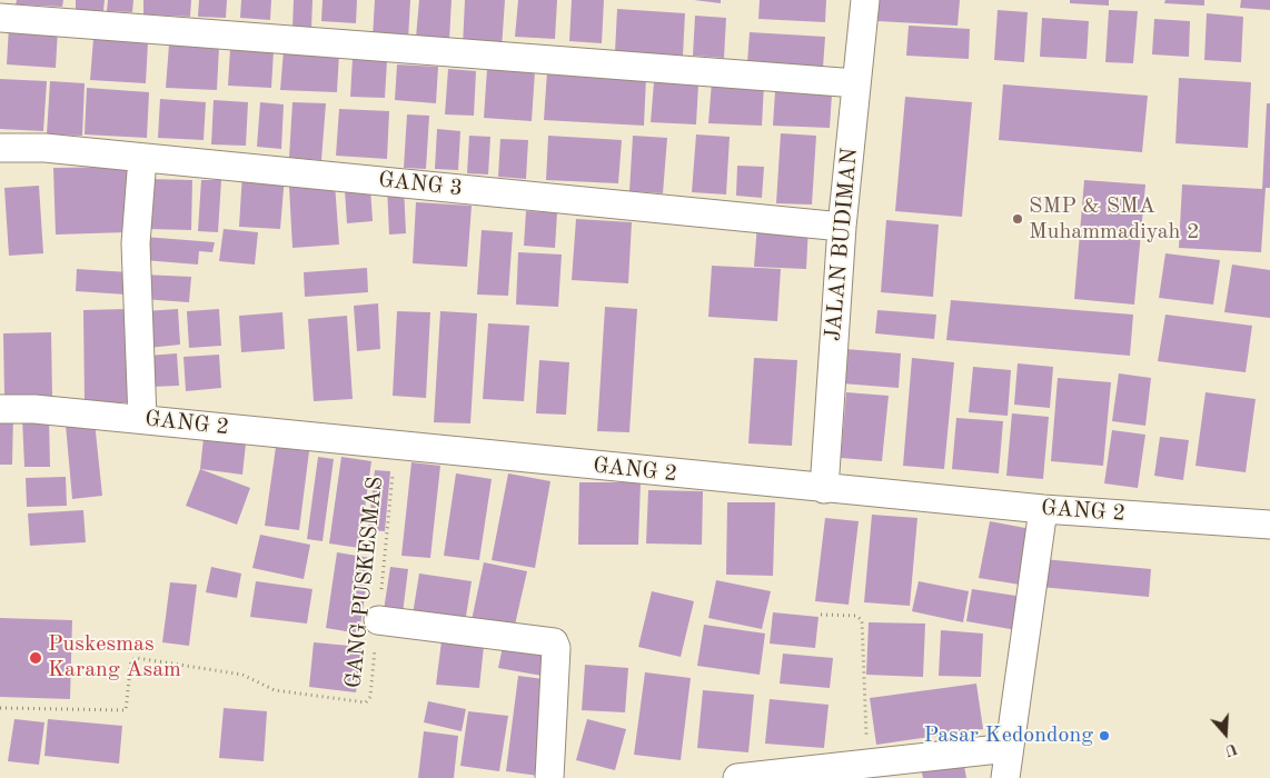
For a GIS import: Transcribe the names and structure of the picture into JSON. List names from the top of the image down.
{
  "streets": {
    "street": ["GANG 3", "JALAN BUDIMAN", "GANG 2"],
    "path": ["GANG PUSKESMAS"]
  },
  "crossings": [
    ["GANG 3", "JALAN BUDIMAN"],
    ["JALAN BUDIMAN", "GANG 2"],
    ["GANG 2", "GANG PUSKESMAS"]
  ],
  "places": ["SMP & SMA Muhammadiyah 2", "Puskesmas Karang Asam", "Pasar Kedondong"],
  "north": "bottom"
}
